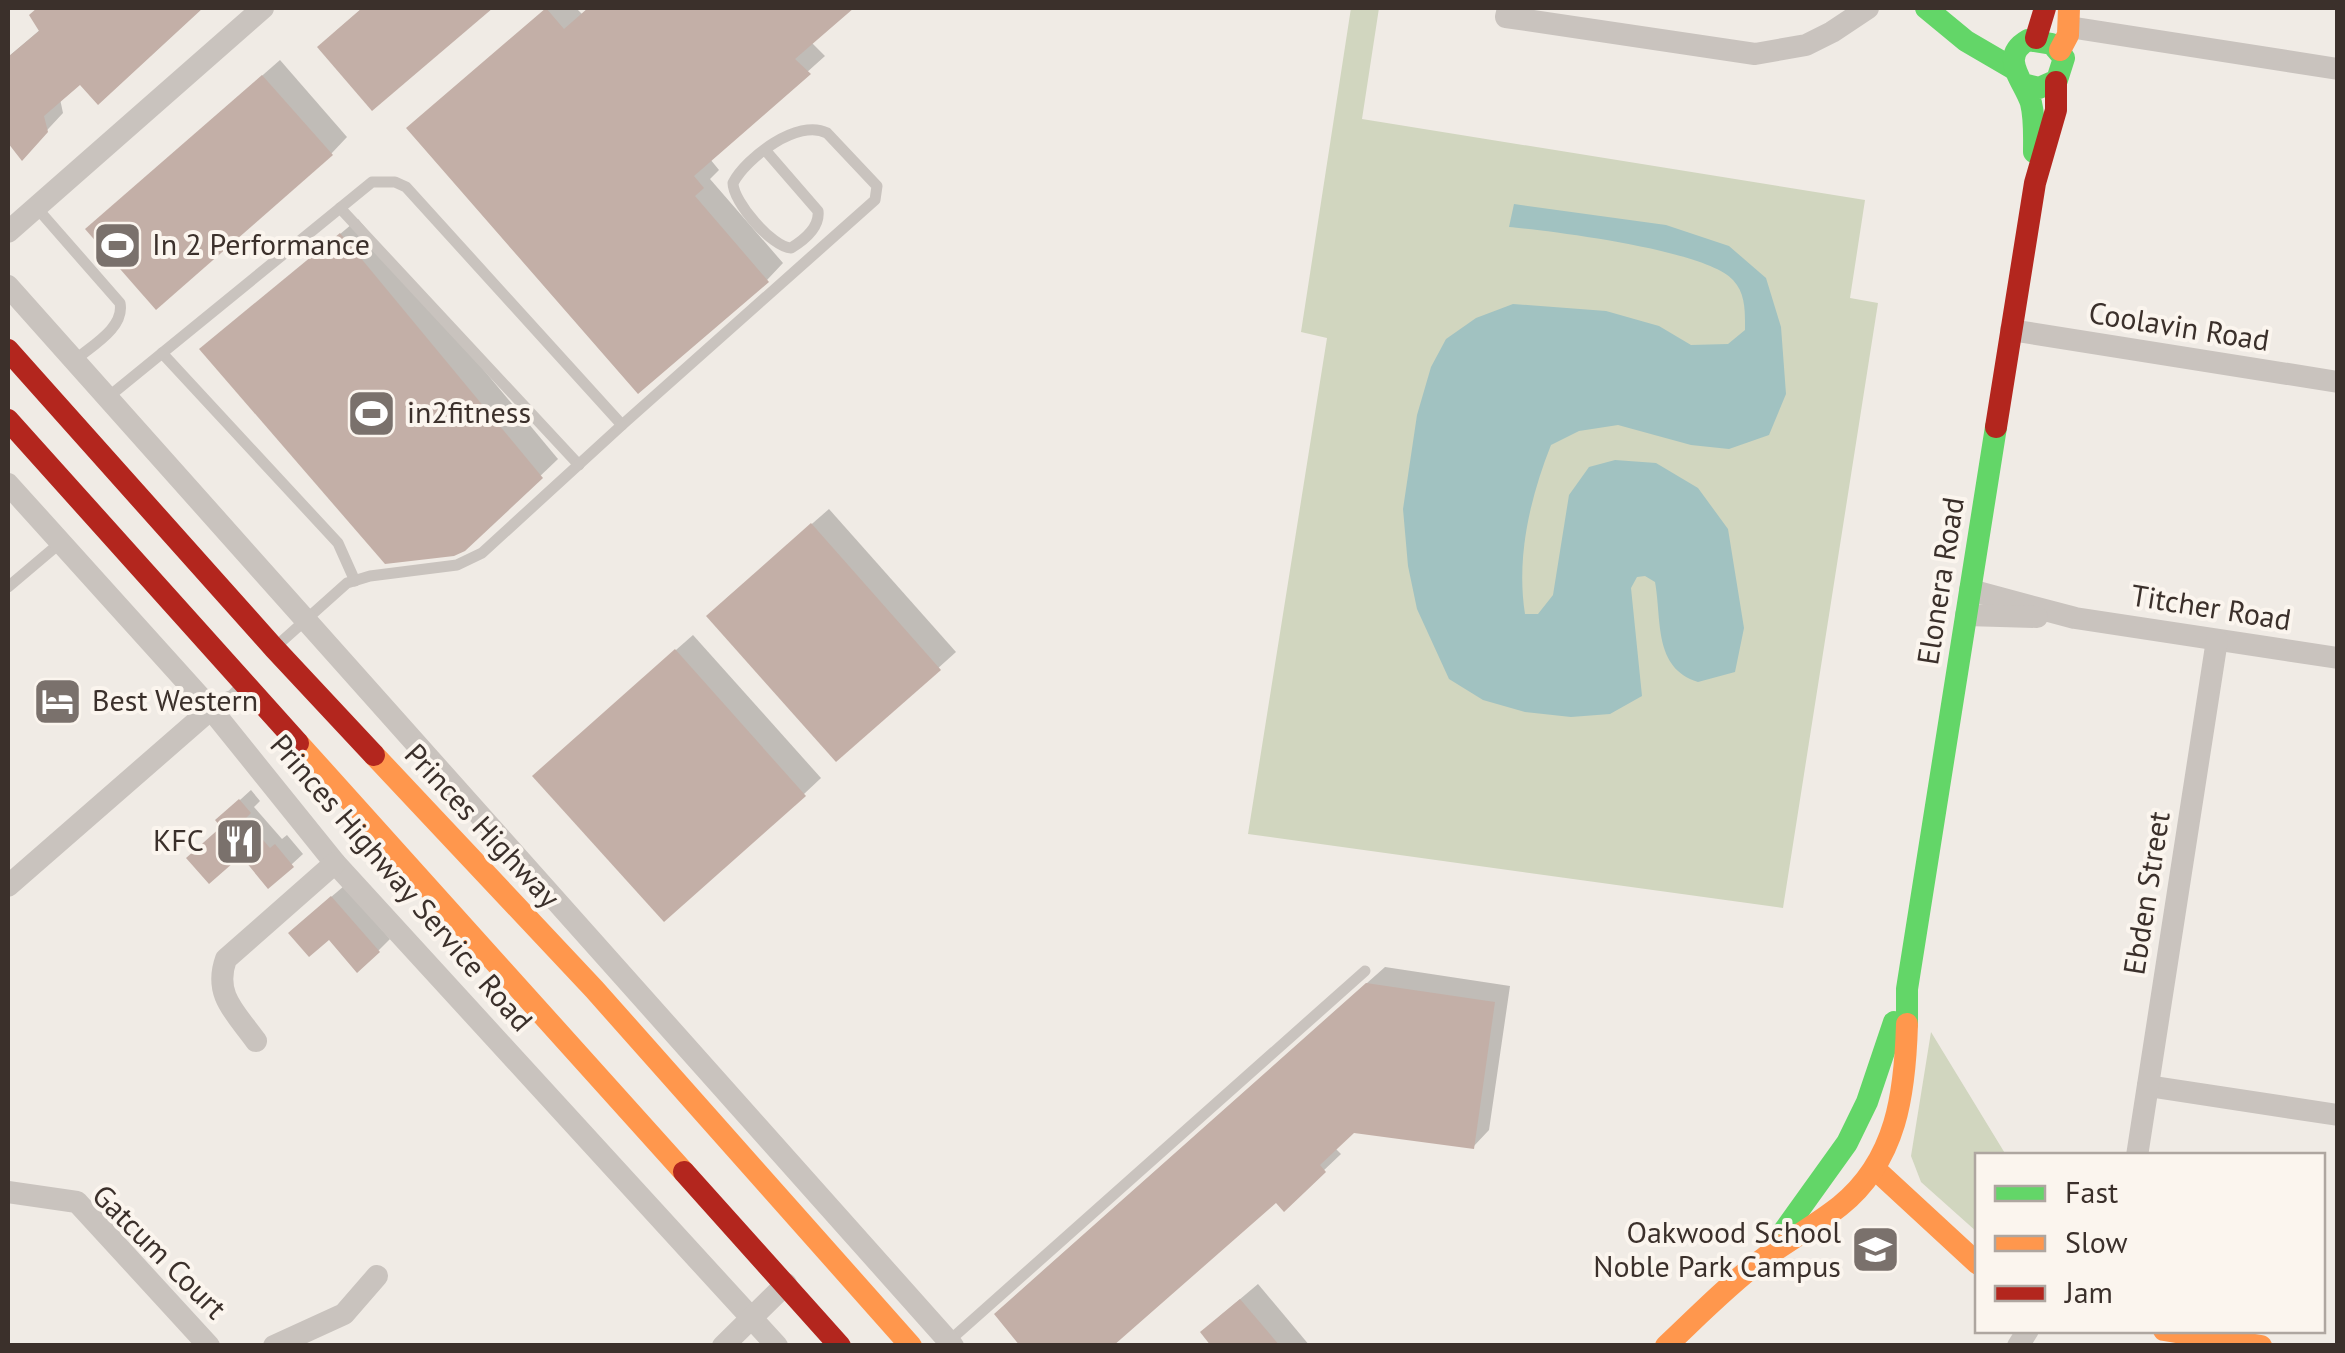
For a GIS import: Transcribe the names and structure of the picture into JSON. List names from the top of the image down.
{
  "streets": {
    "main road": ["Elonera Road", "Princes Highway"],
    "street": [
      "Coolavin Road",
      "Titcher Road",
      "Princes Highway Service Road",
      "Ebden Street",
      "Gatcum Court"
    ]
  },
  "crossings": [
    ["Coolavin Road", "Elonera Road"],
    ["Elonera Road", "Titcher Road"],
    ["Titcher Road", "Ebden Street"]
  ],
  "places": {
    "sports": ["In 2 Performance", "in2fitness"],
    "hotel": ["Best Western"],
    "restaurant": ["KFC"],
    "school or university": ["Oakwood School Noble Park Campus"]
  },
  "legend": ["Fast", "Slow", "Jam"]
}
